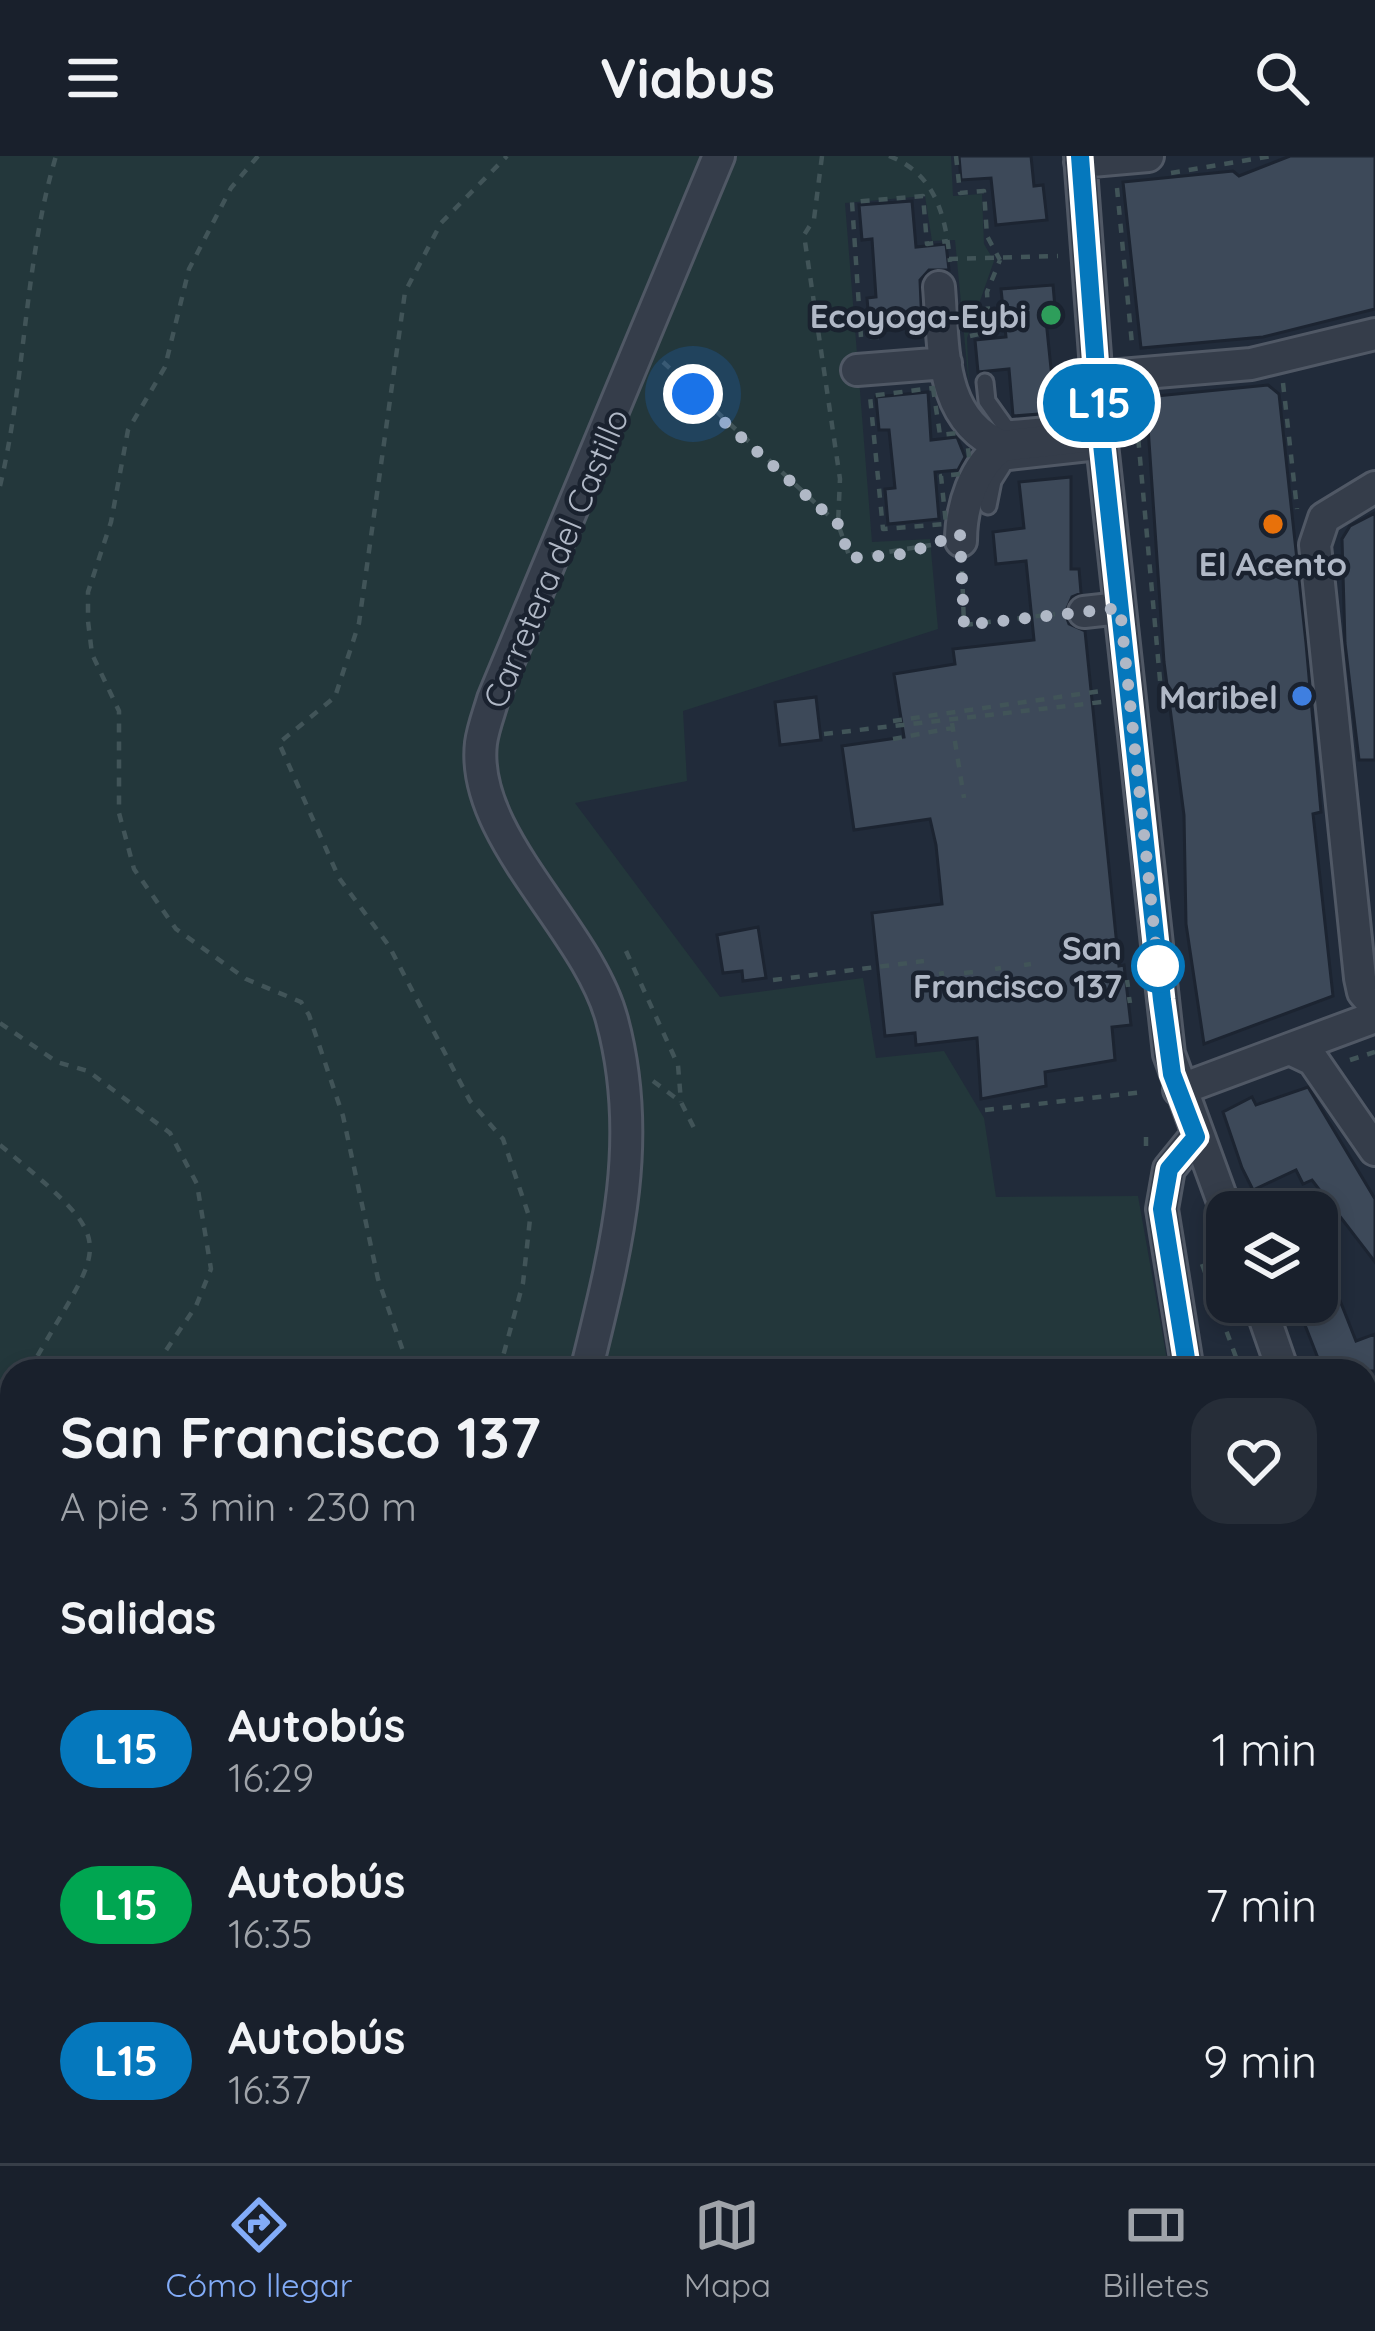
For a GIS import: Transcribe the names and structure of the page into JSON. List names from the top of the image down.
{
  "streets": {
    "street": ["Carretera del Castillo"]
  },
  "places": [
    "Ecoyoga-Eybi",
    "El Acento",
    "Maribel",
    "San Francisco 137"
  ],
  "lines": ["bus line L15"],
  "page": {
    "header": "Viabus",
    "on_map": "L15",
    "heading": [
      ["San Francisco 137", "A pie · 3 min · 230 m"],
      "Salidas"
    ],
    "list": [
      {
        "mark": "L15",
        "name": "Autobús",
        "note": "16:29",
        "value": "1 min"
      },
      {
        "mark": "L15",
        "name": "Autobús",
        "note": "16:35",
        "value": "7 min"
      },
      {
        "mark": "L15",
        "name": "Autobús",
        "note": "16:37",
        "value": "9 min"
      }
    ],
    "tabs": ["Cómo llegar", "Mapa", "Billetes"]
  }
}
